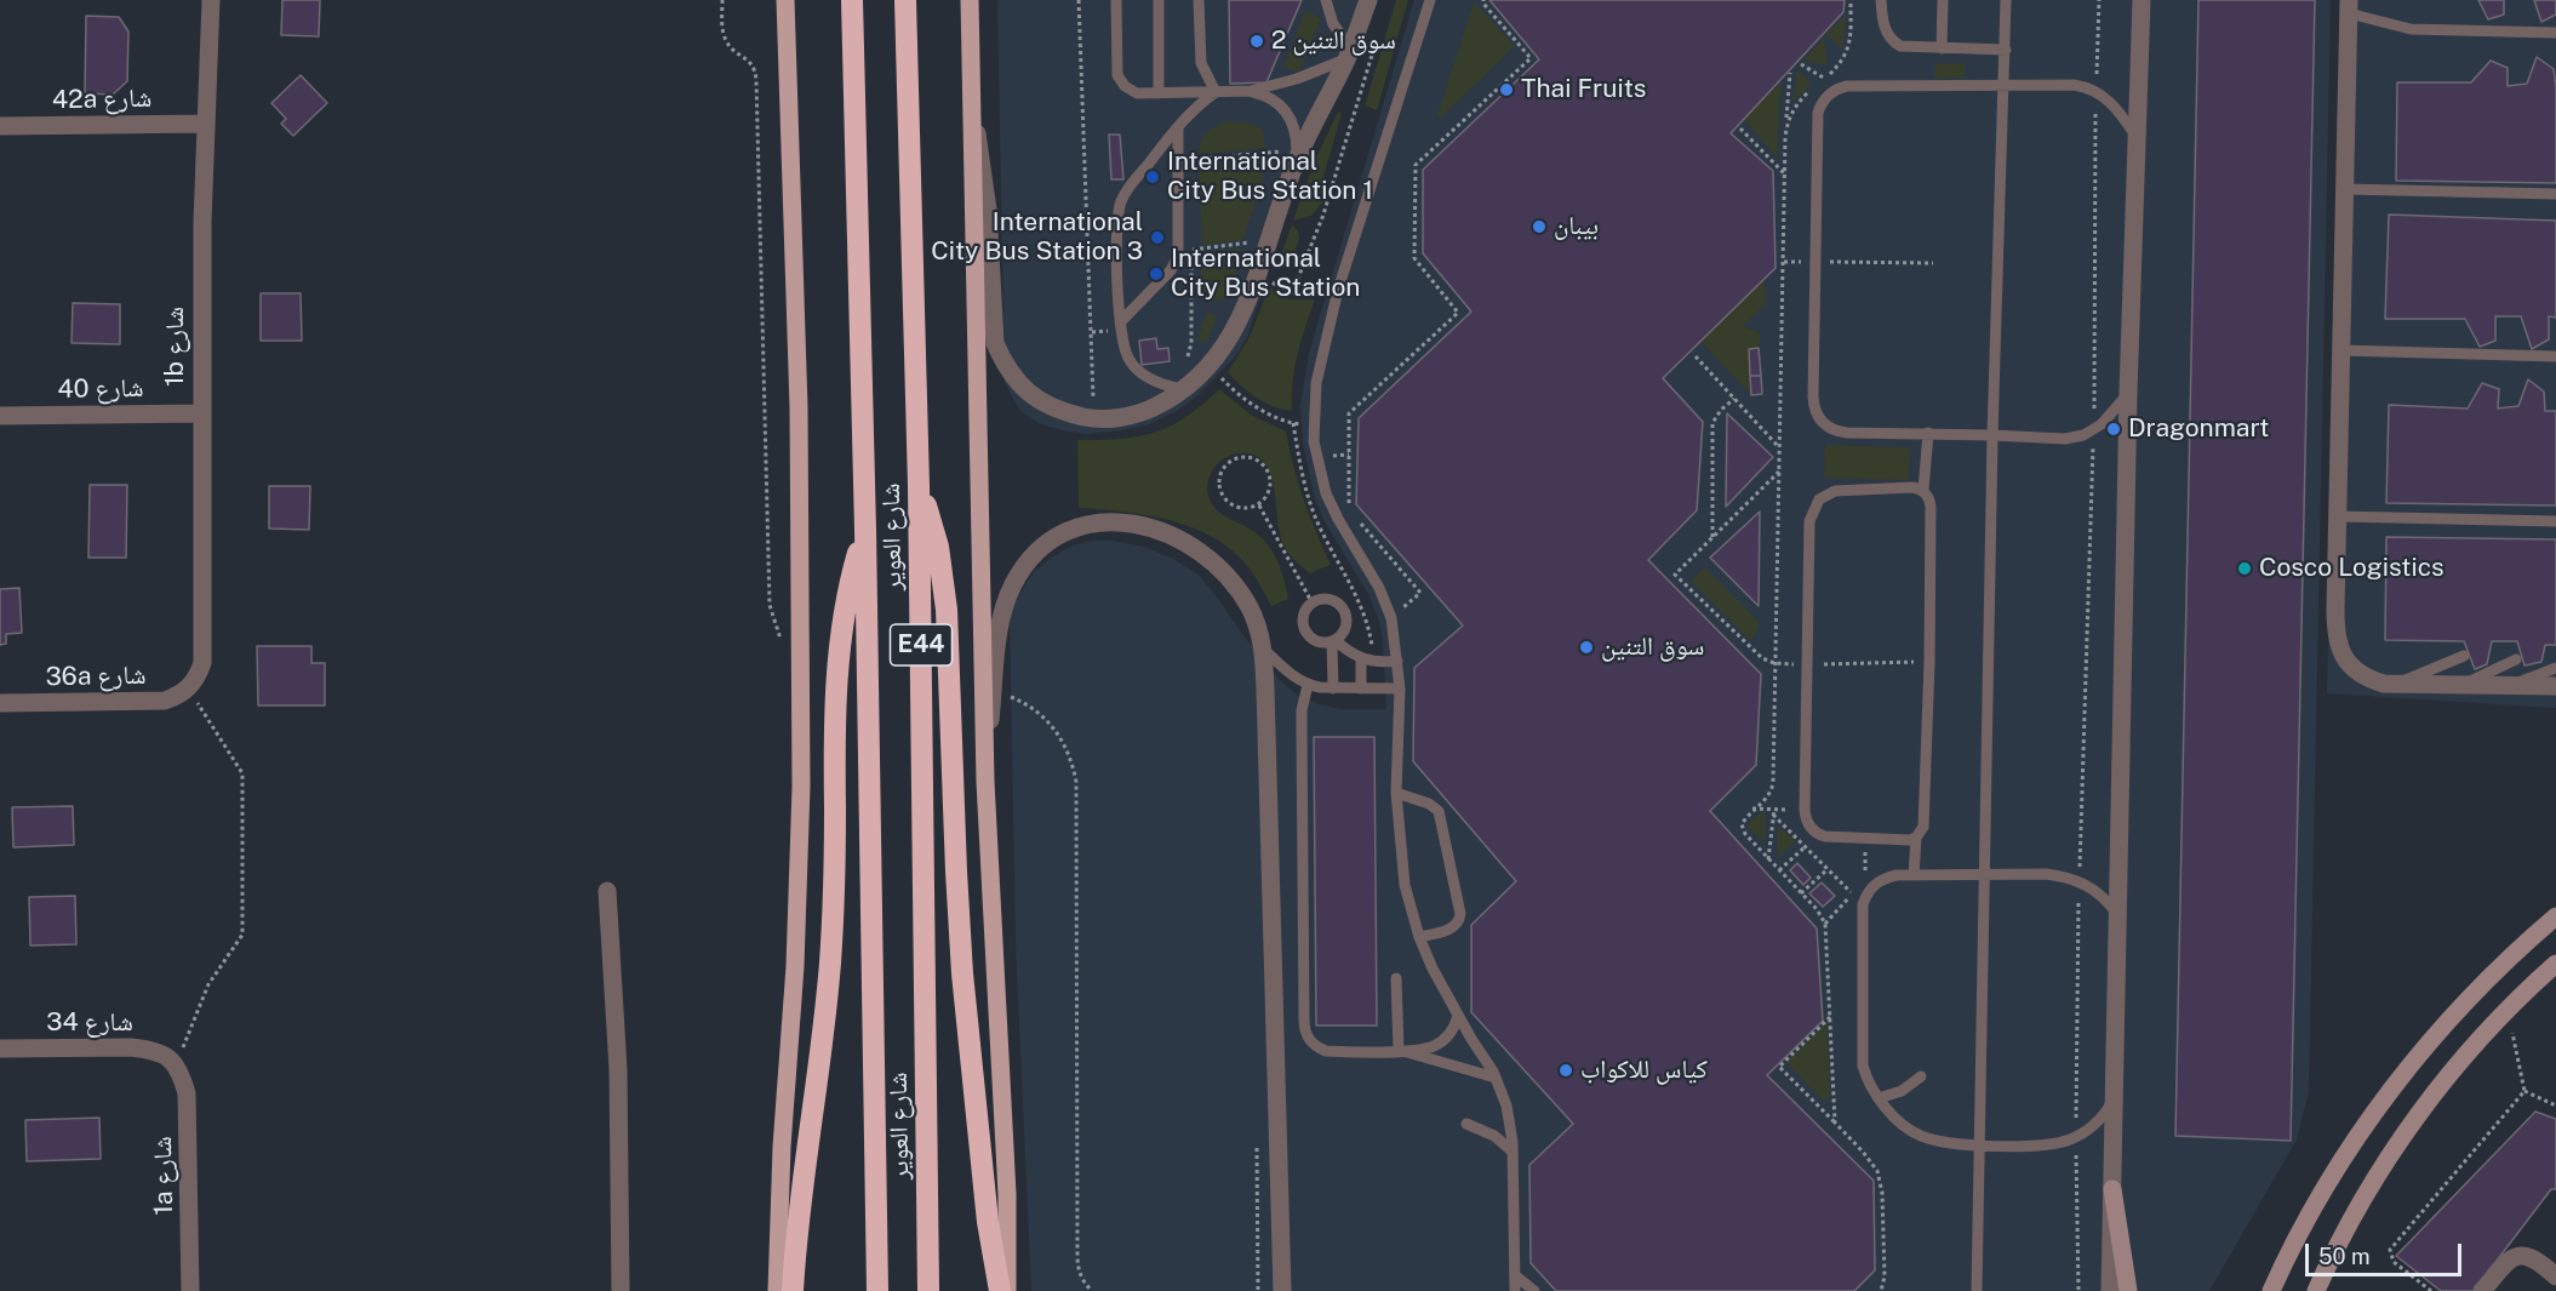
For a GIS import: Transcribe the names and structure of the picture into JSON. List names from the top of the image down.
{
  "streets": {
    "highway": ["شارع العوير", "E44"],
    "street": [
      "42a شارع",
      "1b شارع",
      "شارع 40",
      "36a شارع",
      "شارع 34",
      "1a شارع"
    ]
  },
  "crossings": [
    ["42a شارع", "1b شارع"],
    ["1b شارع", "شارع 40"],
    ["1b شارع", "36a شارع"],
    ["شارع 34", "1a شارع"]
  ],
  "places": [
    "سوق التنين 2",
    "Thai Fruits",
    "International City Bus Station 1",
    "بيبان",
    "International City Bus Station 3",
    "International City Bus Station",
    "Dragonmart",
    "Cosco Logistics",
    "سوق التنين",
    "كياس للاكواب"
  ],
  "scale_bar": "50 m"
}
